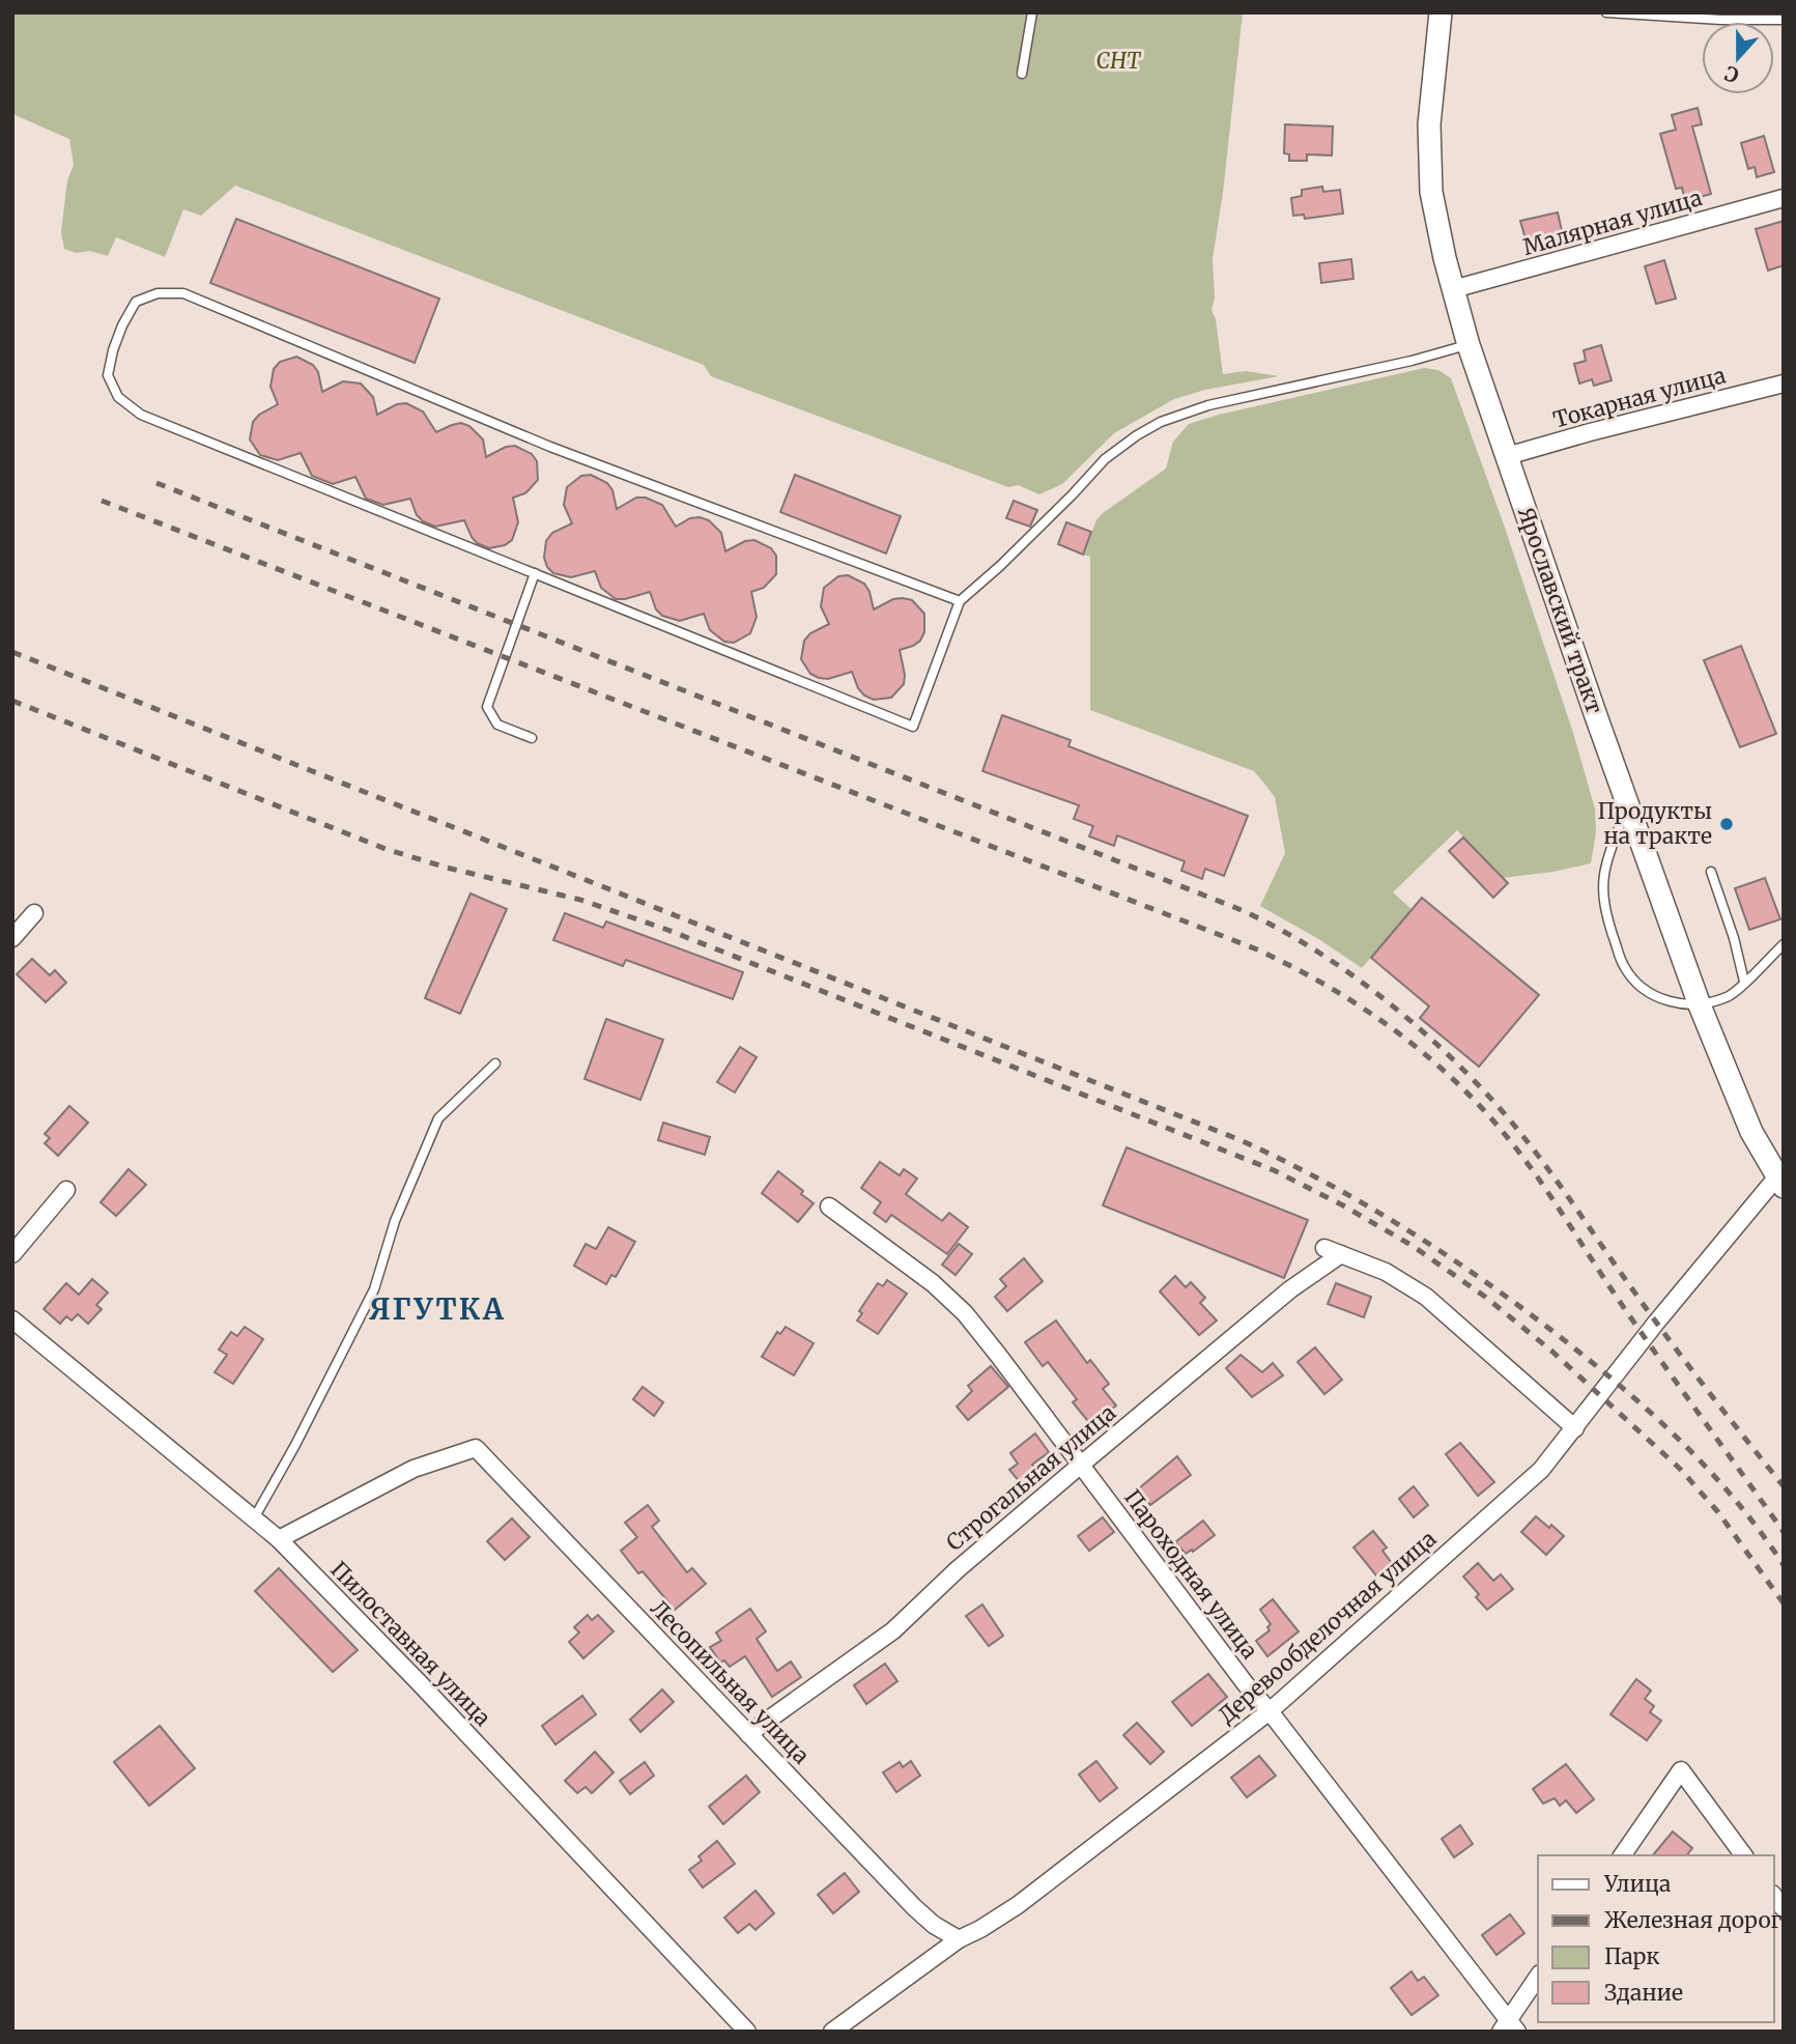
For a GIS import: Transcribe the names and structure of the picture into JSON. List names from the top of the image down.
{
  "streets": {
    "street": [
      "Малярная улица",
      "Токарная улица",
      "Ярославский тракт",
      "Строгальная улица",
      "Пароходная улица",
      "Деревообделочная улица",
      "Пилоставная улица",
      "Лесопильная улица"
    ]
  },
  "crossings": [
    ["Малярная улица", "Ярославский тракт"],
    ["Токарная улица", "Ярославский тракт"],
    ["Ярославский тракт", "Деревообделочная улица"],
    ["Строгальная улица", "Пароходная улица"],
    ["Строгальная улица", "Лесопильная улица"],
    ["Пароходная улица", "Деревообделочная улица"],
    ["Деревообделочная улица", "Лесопильная улица"],
    ["Пилоставная улица", "Лесопильная улица"]
  ],
  "districts": ["ЯГУТКА"],
  "parks": ["СНТ"],
  "places": ["Продукты на тракте"],
  "legend": [
    "Улица",
    "Железная дорога",
    "Парк",
    "Здание"
  ],
  "north": "bottom"
}
